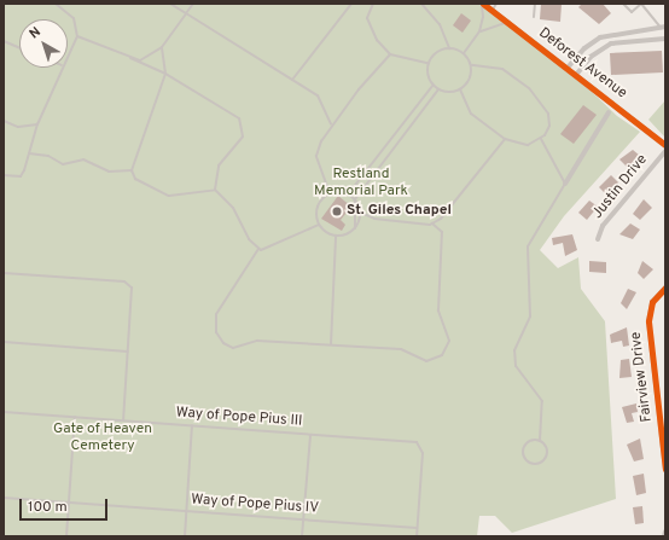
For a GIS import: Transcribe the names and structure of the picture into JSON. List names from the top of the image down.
{
  "streets": {
    "street": ["Deforest Avenue", "Justin Drive", "Fairview Drive"],
    "lane": ["Way of Pope Pius III", "Way of Pope Pius IV"]
  },
  "crossings": [
    ["Way of Pope Pius III", "Way of Pope Pius IV"]
  ],
  "parks": ["Restland Memorial Park", "Gate of Heaven Cemetery"],
  "places": ["St. Giles Chapel"],
  "scale_bar": "100 m",
  "north": "top left"
}
